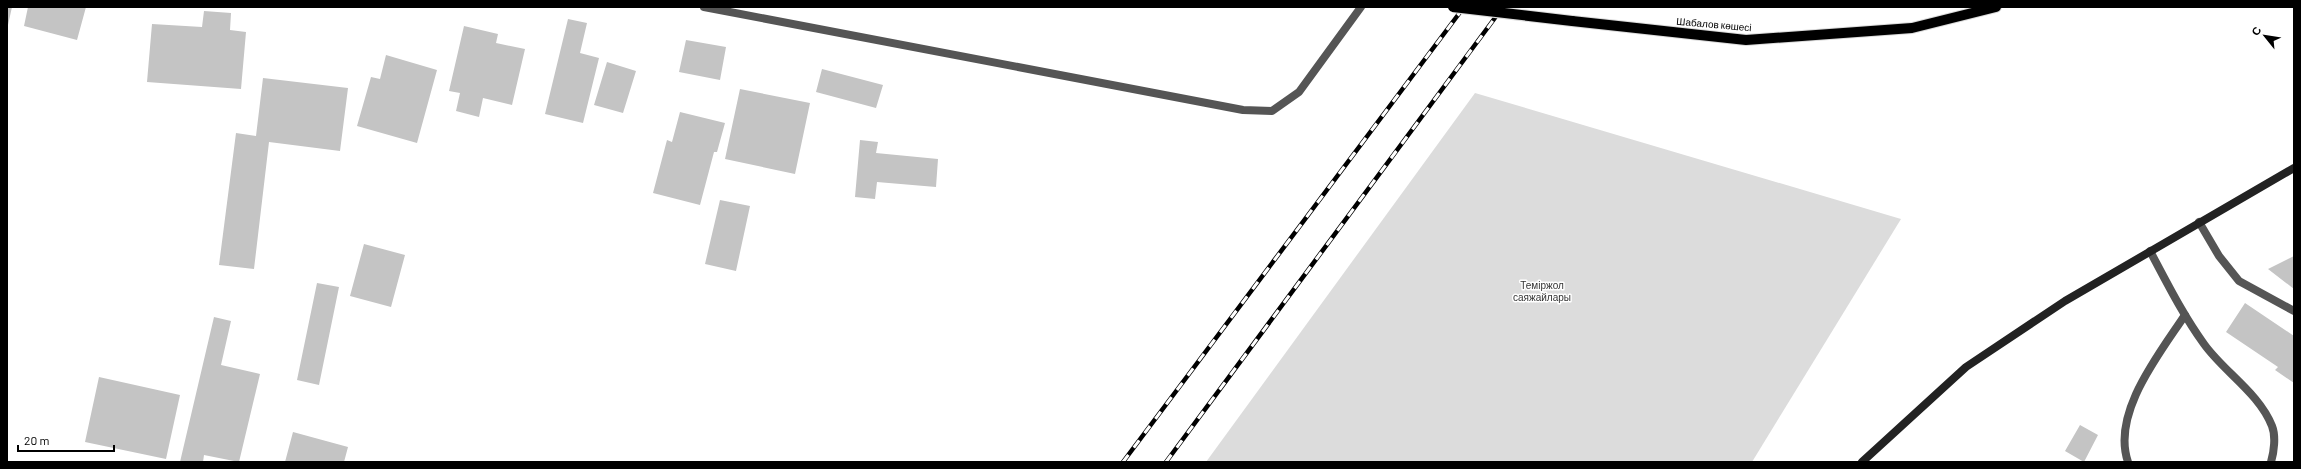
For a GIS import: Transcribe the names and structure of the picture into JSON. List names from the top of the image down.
{
  "streets": {
    "main road": ["Шабалов көшесі"]
  },
  "parks": ["Теміржол саяжайлары"],
  "scale_bar": "20 m",
  "north": "top left"
}
